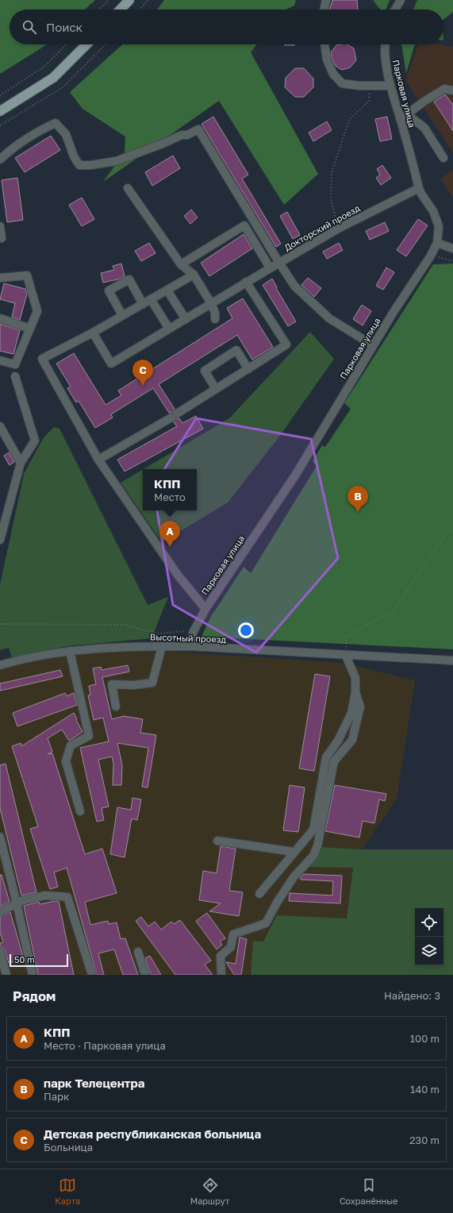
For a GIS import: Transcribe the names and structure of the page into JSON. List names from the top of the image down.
{
  "streets": {
    "street": ["Парковая улица", "Докторский проезд", "Высотный проезд"]
  },
  "crossings": [
    ["Парковая улица", "Докторский проезд"],
    ["Парковая улица", "Высотный проезд"]
  ],
  "scale_bar": "50 m",
  "page": {
    "search": "Поиск",
    "pins": ["C", "B", "A"],
    "popup": ["КПП", "Место"],
    "scale": "50 m",
    "heading": ["Рядом", "Найдено: 3"],
    "list": [
      {
        "mark": "A",
        "name": "КПП",
        "note": "Место · Парковая улица",
        "value": "100 m"
      },
      {
        "mark": "B",
        "name": "парк Телецентра",
        "note": "Парк",
        "value": "140 m"
      },
      {
        "mark": "C",
        "name": "Детская республиканская больница",
        "note": "Больница",
        "value": "230 m"
      }
    ],
    "nav": ["Карта", "Маршрут", "Сохранённые"]
  }
}
